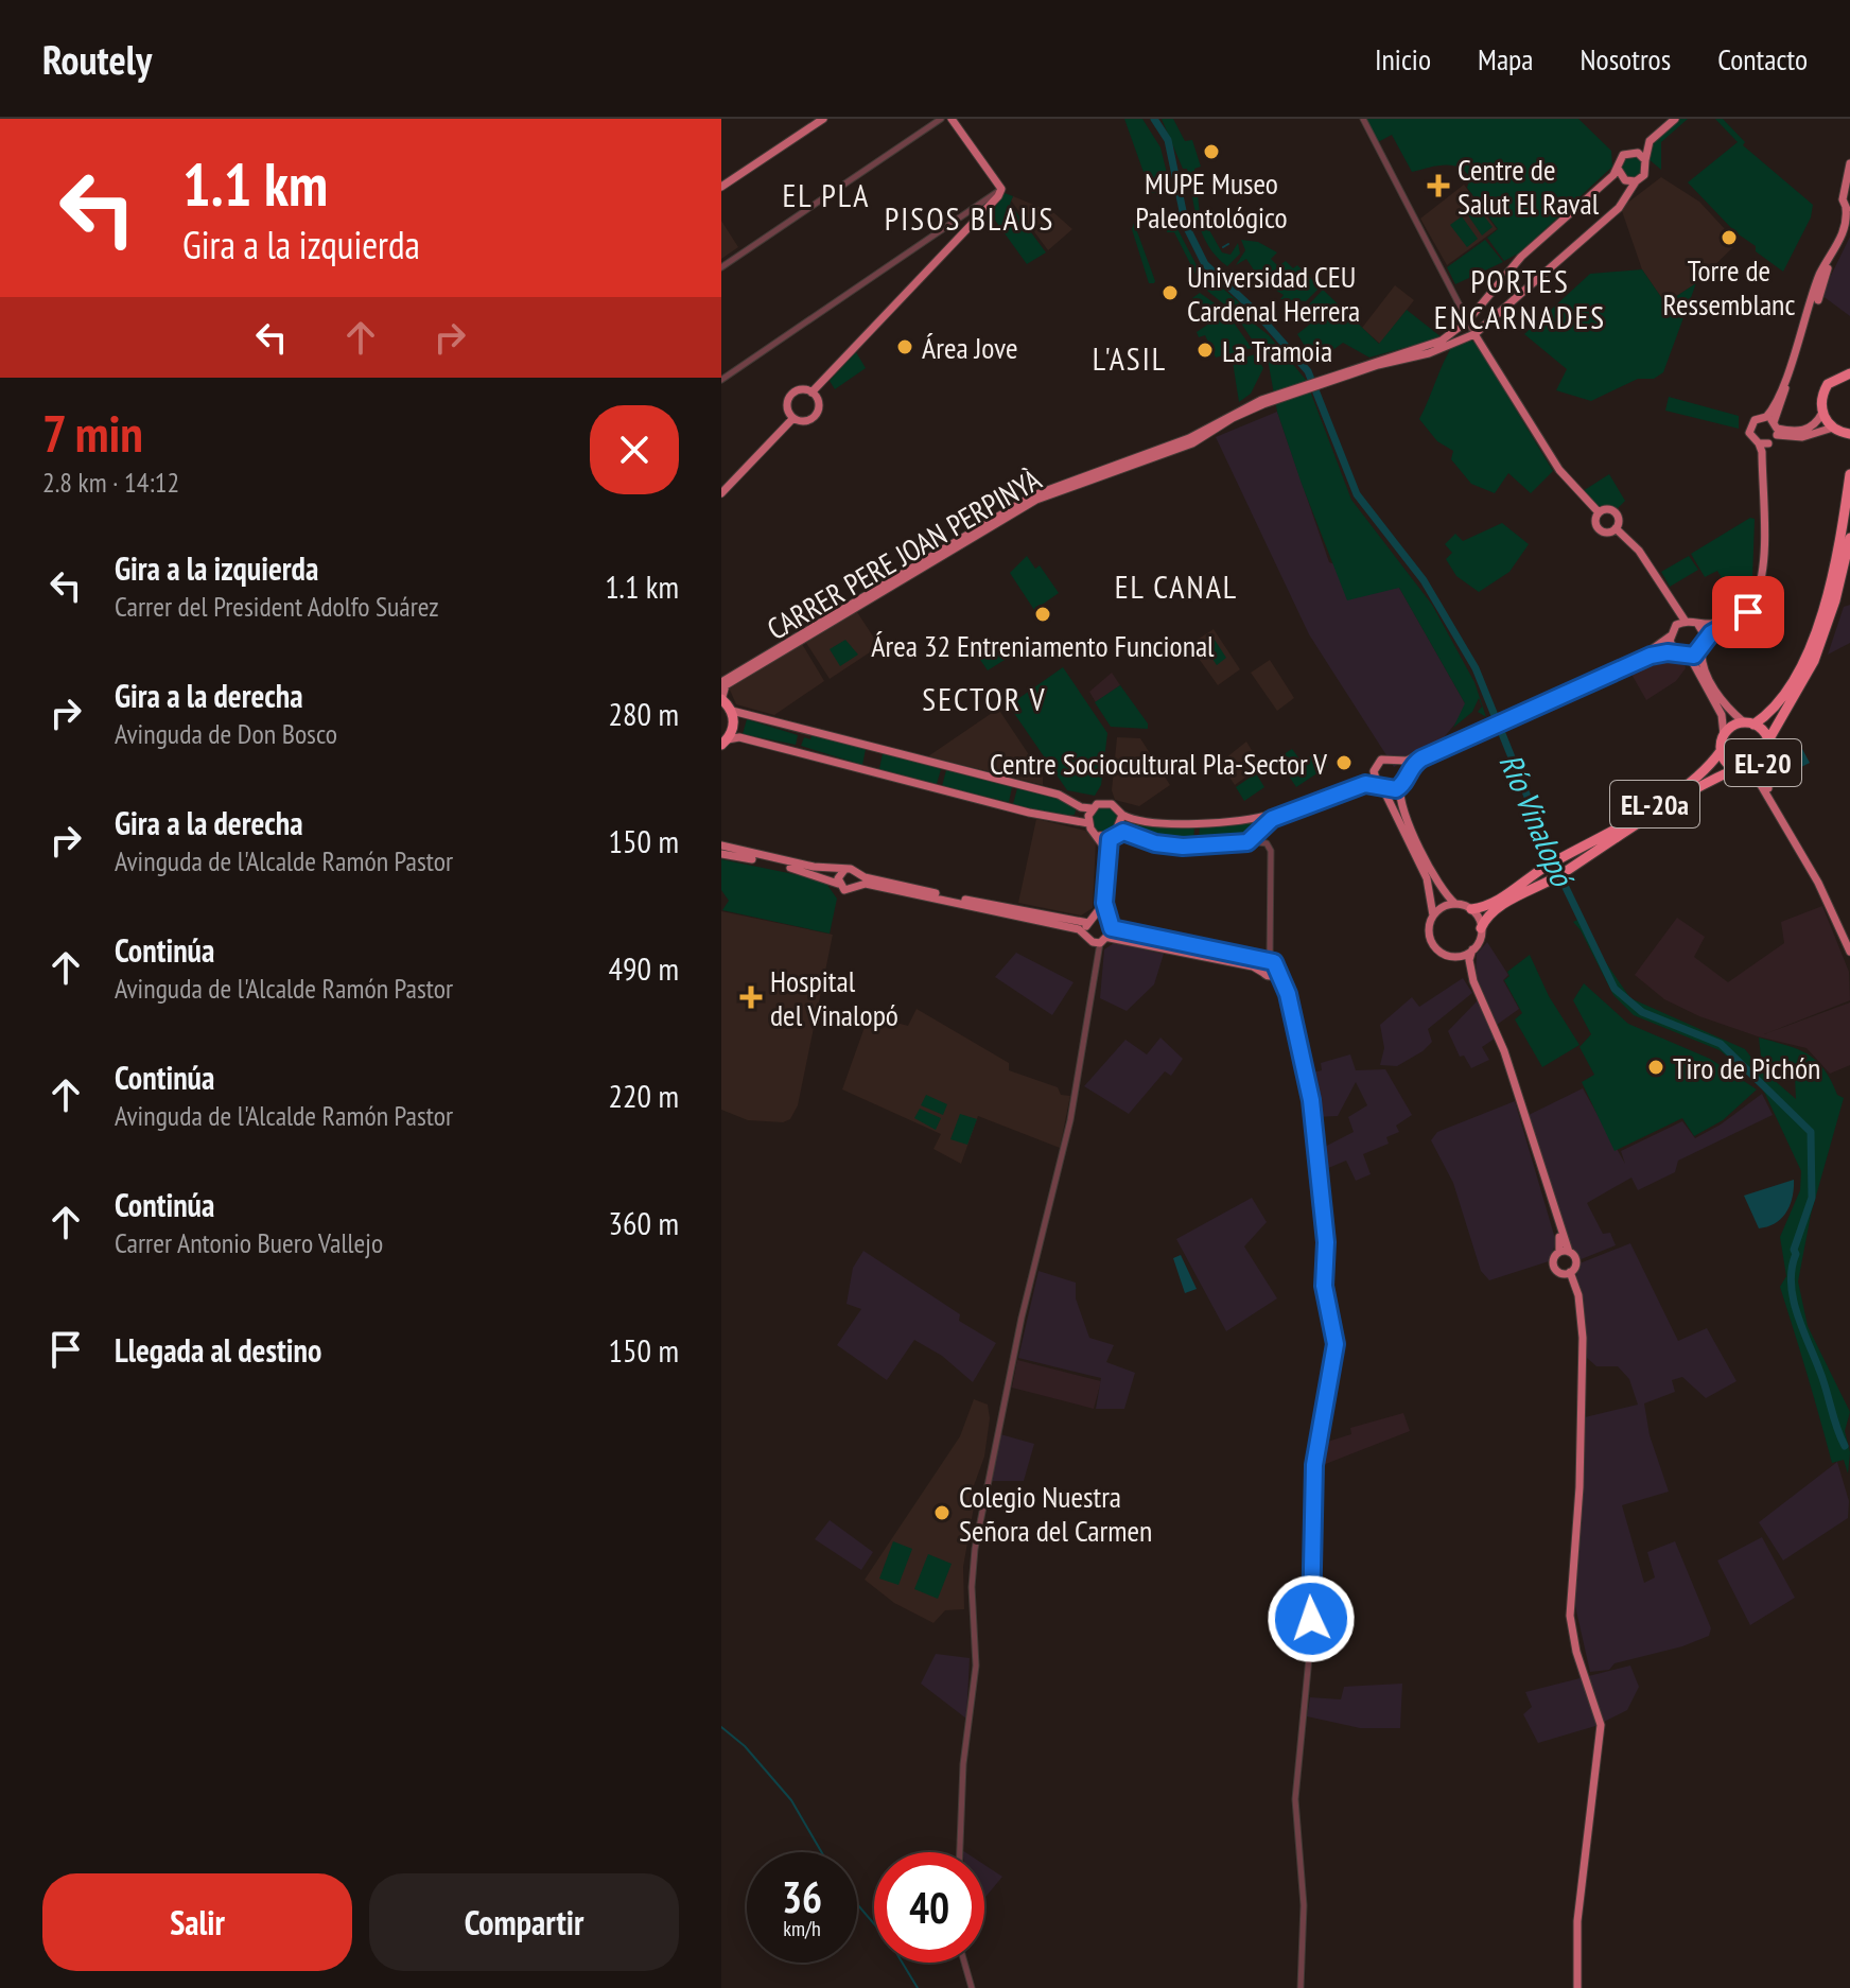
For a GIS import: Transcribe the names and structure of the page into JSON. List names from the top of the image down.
{
  "streets": {
    "highway": ["EL-20", "EL-20a"],
    "main road": ["CARRER PERE JOAN PERPINYÀ"]
  },
  "crossings": [
    ["EL-20", "EL-20a"]
  ],
  "districts": [
    "EL PLA",
    "PISOS BLAUS",
    "PORTES ENCARNADES",
    "L'ASIL",
    "EL CANAL",
    "SECTOR V"
  ],
  "water": ["Río Vinalopó"],
  "places": {
    "other": [
      "MUPE Museo Paleontológico",
      "Torre de Ressemblanc",
      "Universidad CEU Cardenal Herrera",
      "Área Jove",
      "La Tramoia",
      "Área 32 Entreniamento Funcional",
      "Centre Sociocultural Pla-Sector V",
      "Tiro de Pichón",
      "Colegio Nuestra Señora del Carmen"
    ],
    "health": ["Centre de Salut El Raval", "Hospital del Vinalopó"]
  },
  "page": {
    "header": "Routely",
    "nav": [
      "Inicio",
      "Mapa",
      "Nosotros",
      "Contacto"
    ],
    "turn": ["1.1 km", "Gira a la izquierda"],
    "heading": ["7 min", "2.8 km · 14:12"],
    "list": [
      {
        "name": "Gira a la izquierda",
        "note": "Carrer del President Adolfo Suárez",
        "value": "1.1 km"
      },
      {
        "name": "Gira a la derecha",
        "note": "Avinguda de Don Bosco",
        "value": "280 m"
      },
      {
        "name": "Gira a la derecha",
        "note": "Avinguda de l'Alcalde Ramón Pastor",
        "value": "150 m"
      },
      {
        "name": "Continúa",
        "note": "Avinguda de l'Alcalde Ramón Pastor",
        "value": "490 m"
      },
      {
        "name": "Continúa",
        "note": "Avinguda de l'Alcalde Ramón Pastor",
        "value": "220 m"
      },
      {
        "name": "Continúa",
        "note": "Carrer Antonio Buero Vallejo",
        "value": "360 m"
      },
      {
        "name": "Llegada al destino",
        "value": "150 m"
      }
    ],
    "speed": "36 km/h",
    "limit": "40",
    "buttons": ["Salir", "Compartir"]
  }
}
